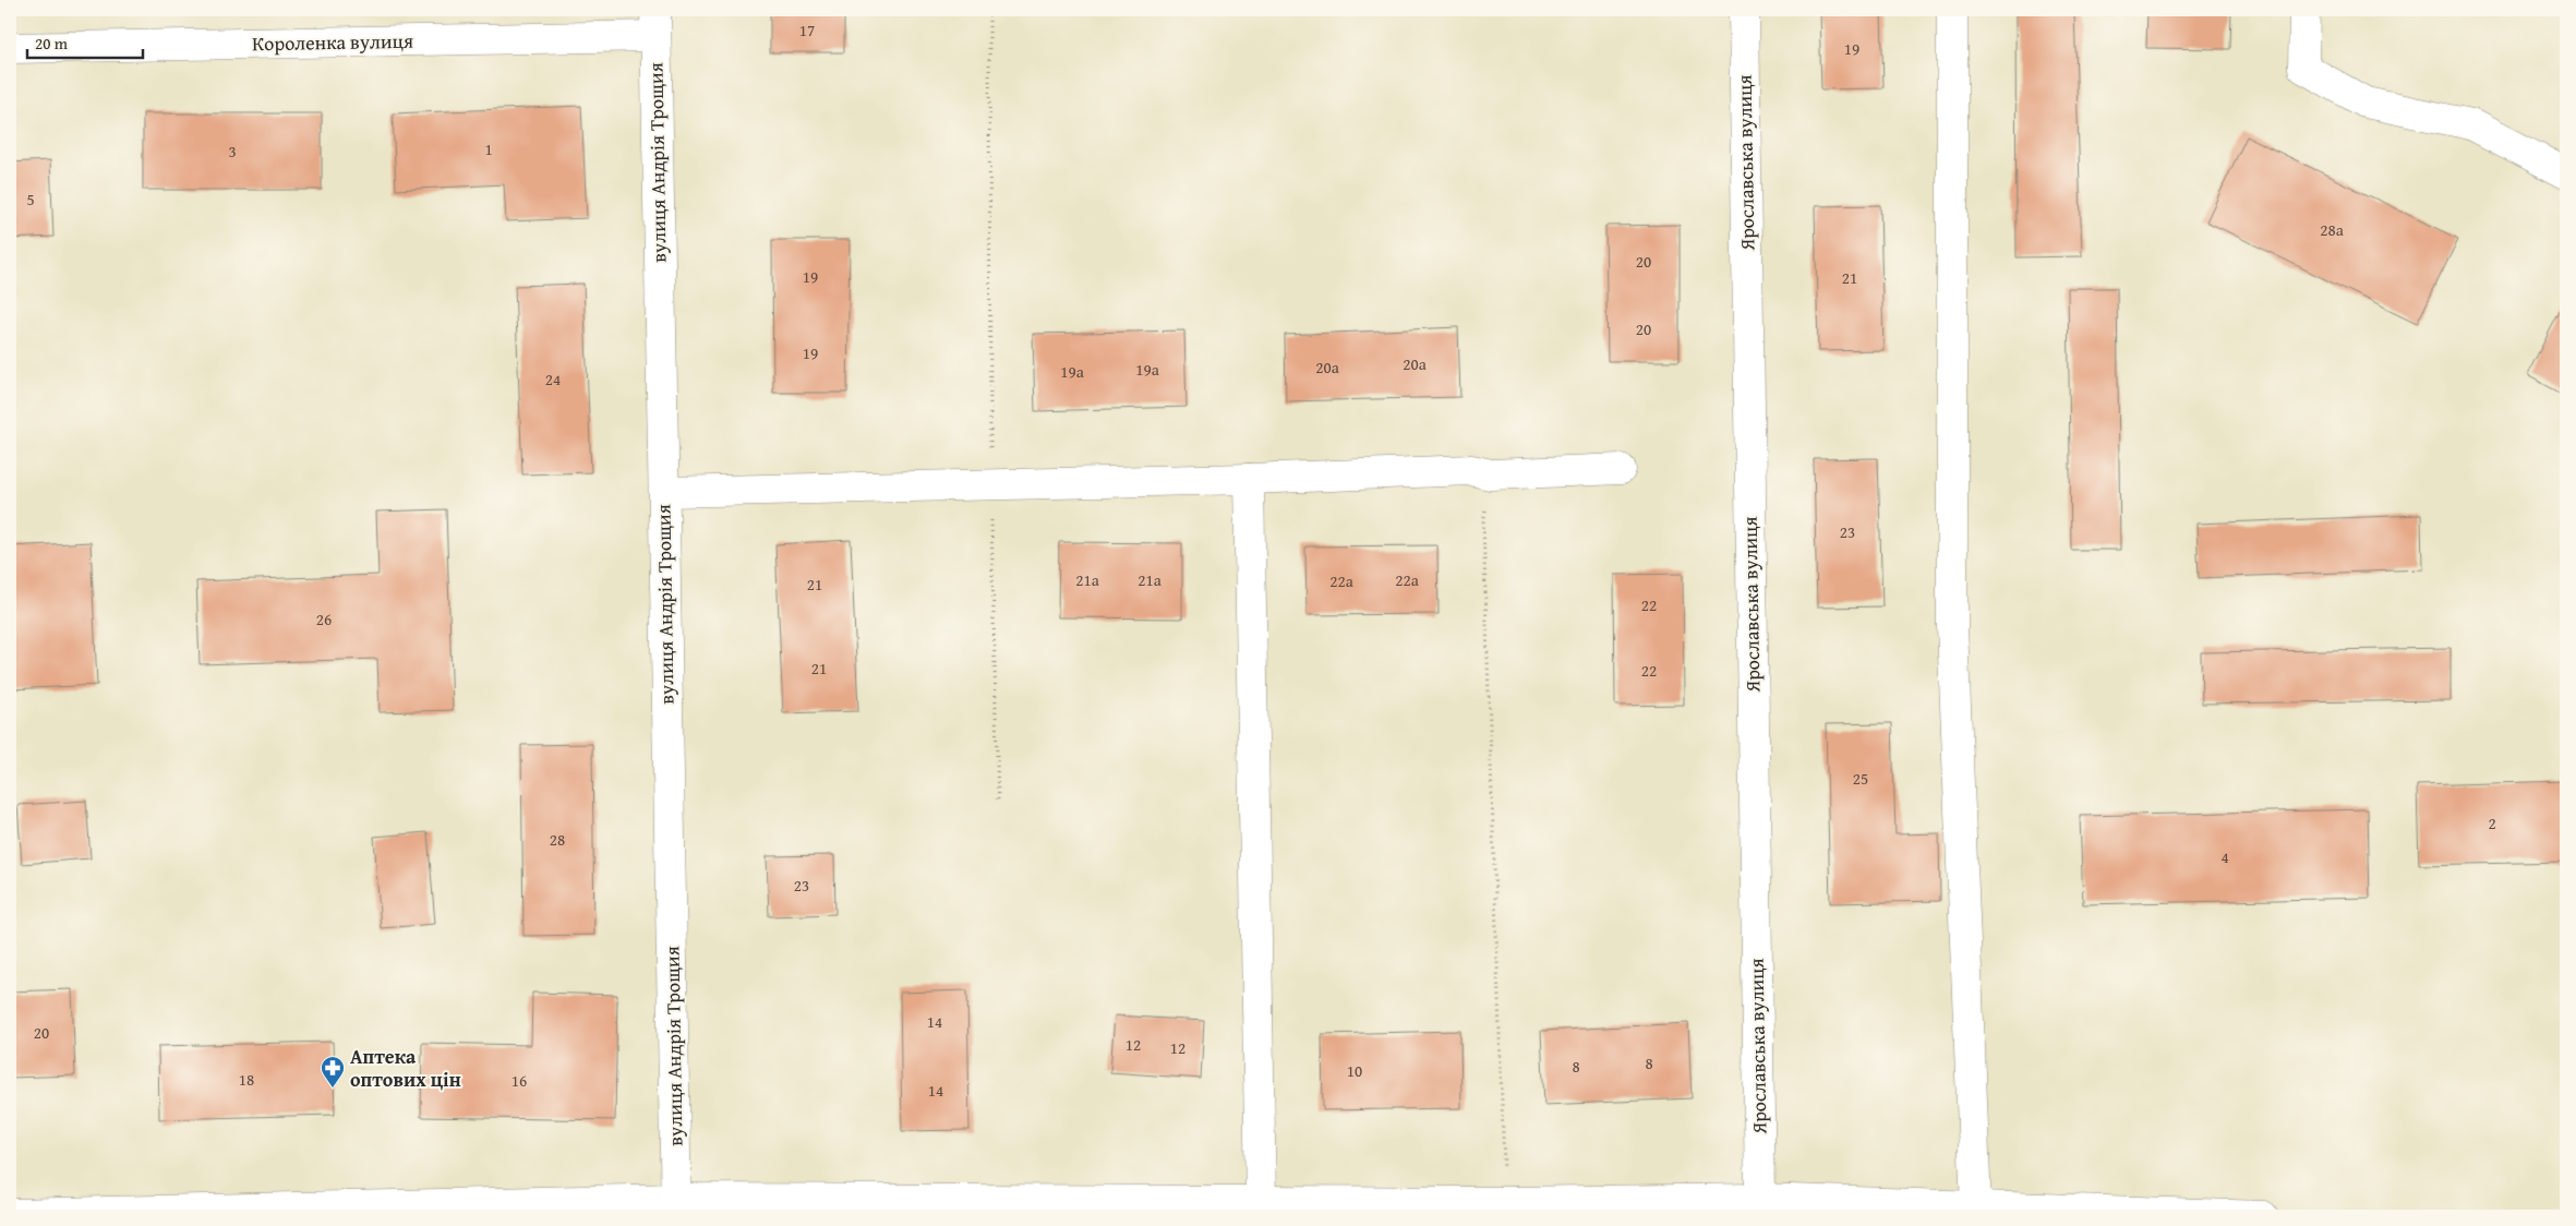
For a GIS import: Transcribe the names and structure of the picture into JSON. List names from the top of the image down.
{
  "streets": {
    "street": ["Короленка вулиця", "вулиця Андрія Трощия", "Ярославська вулиця"]
  },
  "crossings": [
    ["Короленка вулиця", "вулиця Андрія Трощия"]
  ],
  "places": {
    "pharmacy": ["Аптека оптових цін"]
  },
  "house_numbers": [
    "17",
    "19",
    "1",
    "3",
    "5",
    "28а",
    "20",
    "19",
    "21",
    "20",
    "19",
    "20а",
    "20а",
    "19а",
    "19а",
    "24",
    "23",
    "21а",
    "21а",
    "22а",
    "22а",
    "21",
    "22",
    "26",
    "21",
    "22",
    "25",
    "2",
    "28",
    "4",
    "23",
    "14",
    "20",
    "12",
    "12",
    "8",
    "8",
    "10",
    "18",
    "16",
    "14"
  ],
  "scale_bar": "20 m"
}
